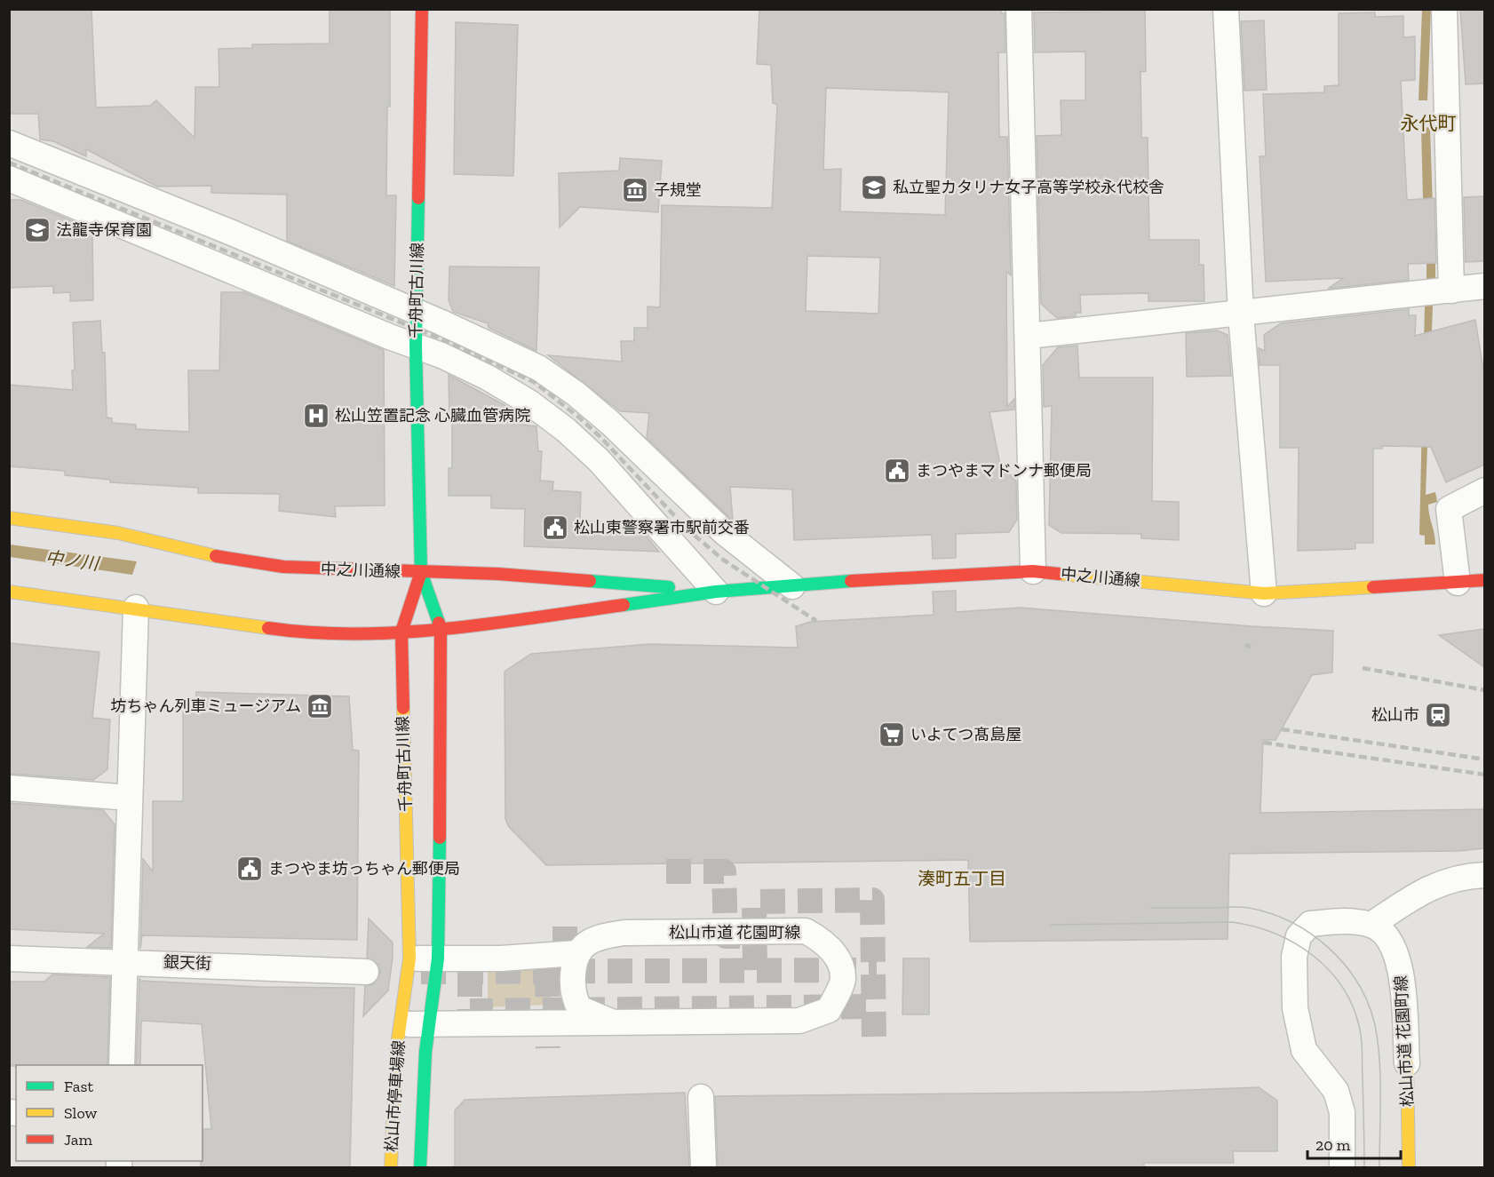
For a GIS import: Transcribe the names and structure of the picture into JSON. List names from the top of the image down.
{
  "streets": {
    "street": [
      "千舟町古川線",
      "中之川通線",
      "松山市道 花園町線",
      "銀天街",
      "松山市停車場線"
    ]
  },
  "crossings": [
    ["千舟町古川線", "中之川通線"],
    ["千舟町古川線", "松山市道 花園町線"],
    ["松山市道 花園町線", "松山市停車場線"]
  ],
  "districts": ["永代町", "湊町五丁目"],
  "water": ["中ノ川"],
  "places": {
    "school or university": ["私立聖カタリナ女子高等学校永代校舎", "法龍寺保育園"],
    "museum": ["子規堂", "坊ちゃん列車ミュージアム"],
    "hospital": ["松山笠置記念 心臓血管病院"],
    "public building": ["まつやまマドンナ郵便局", "松山東警察署市駅前交番", "まつやま坊っちゃん郵便局"],
    "station": ["松山市"],
    "supermarket": ["いよてつ髙島屋"]
  },
  "legend": ["Fast", "Slow", "Jam"],
  "scale_bar": "20 m"
}
